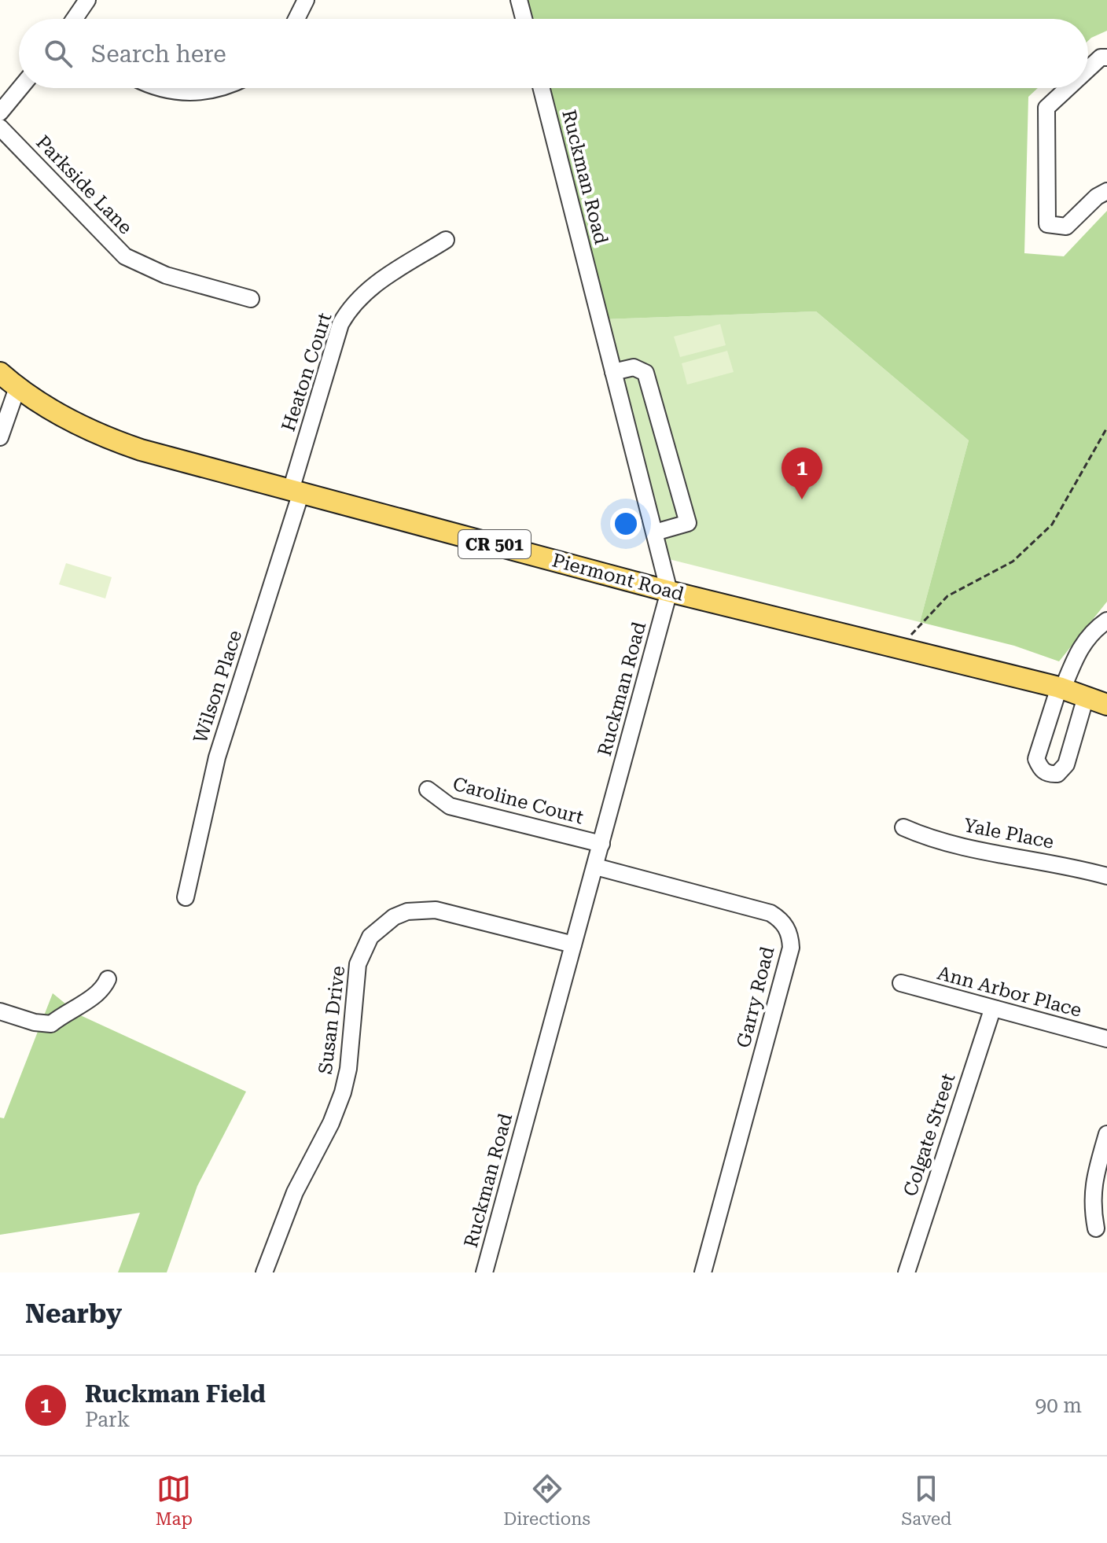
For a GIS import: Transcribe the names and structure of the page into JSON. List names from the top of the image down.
{
  "streets": {
    "main road": ["CR 501", "Piermont Road"],
    "street": [
      "Ruckman Road",
      "Parkside Lane",
      "Heaton Court",
      "Wilson Place",
      "Caroline Court",
      "Yale Place",
      "Ann Arbor Place",
      "Garry Road",
      "Susan Drive",
      "Colgate Street"
    ]
  },
  "crossings": [
    ["Ruckman Road", "Piermont Road"],
    ["Ruckman Road", "Caroline Court"],
    ["Ruckman Road", "Garry Road"],
    ["Ruckman Road", "Susan Drive"],
    ["Heaton Court", "Piermont Road"],
    ["Heaton Court", "Wilson Place"],
    ["Piermont Road", "Wilson Place"],
    ["Ann Arbor Place", "Colgate Street"]
  ],
  "page": {
    "search": "Search here",
    "pins": "1",
    "heading": "Nearby",
    "list": [
      {
        "mark": "1",
        "name": "Ruckman Field",
        "note": "Park",
        "value": "90 m"
      }
    ],
    "nav": ["Map", "Directions", "Saved"]
  }
}
